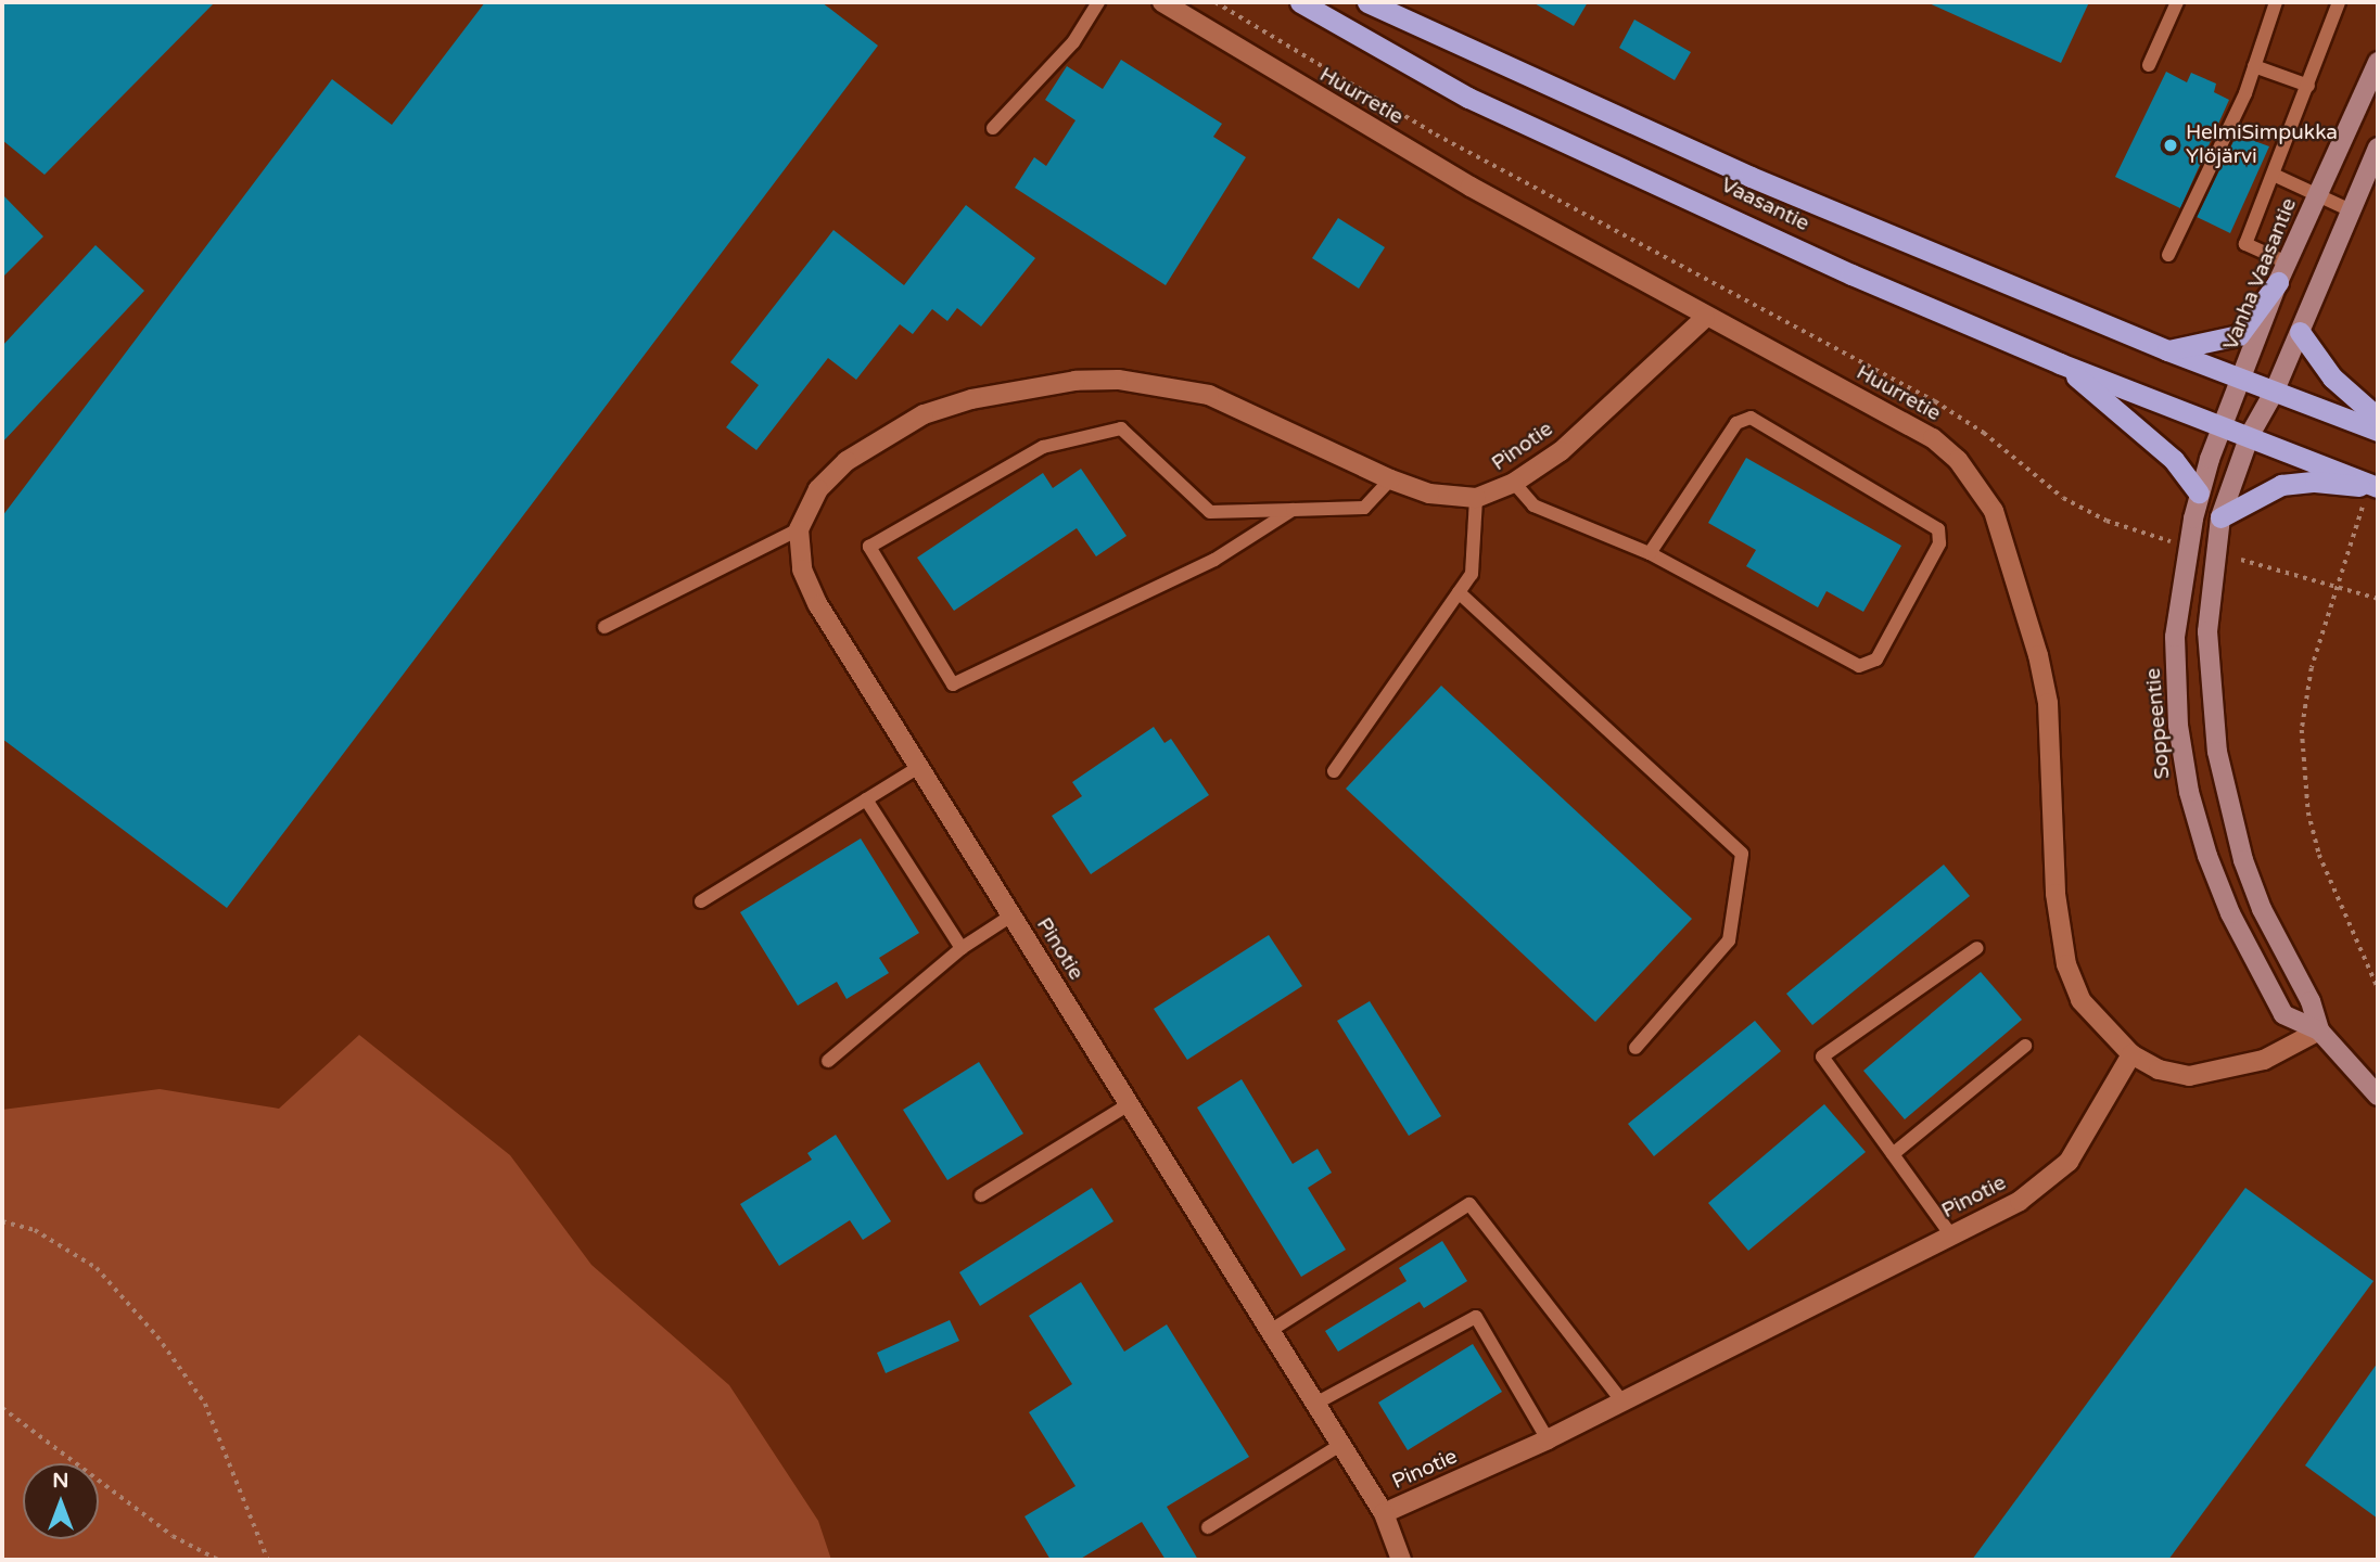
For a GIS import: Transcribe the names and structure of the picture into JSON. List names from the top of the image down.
{
  "streets": {
    "highway": ["Vaasantie"],
    "main road": ["Vanha Vaasantie", "Soppeentie"],
    "street": ["Huurretie", "Pinotie"]
  },
  "crossings": [
    ["Huurretie", "Pinotie"],
    ["Huurretie", "Soppeentie"],
    ["Vaasantie", "Vanha Vaasantie"],
    ["Vaasantie", "Soppeentie"],
    ["Vanha Vaasantie", "Soppeentie"]
  ],
  "places": ["HelmiSimpukka Ylöjärvi"],
  "north": "top"
}
